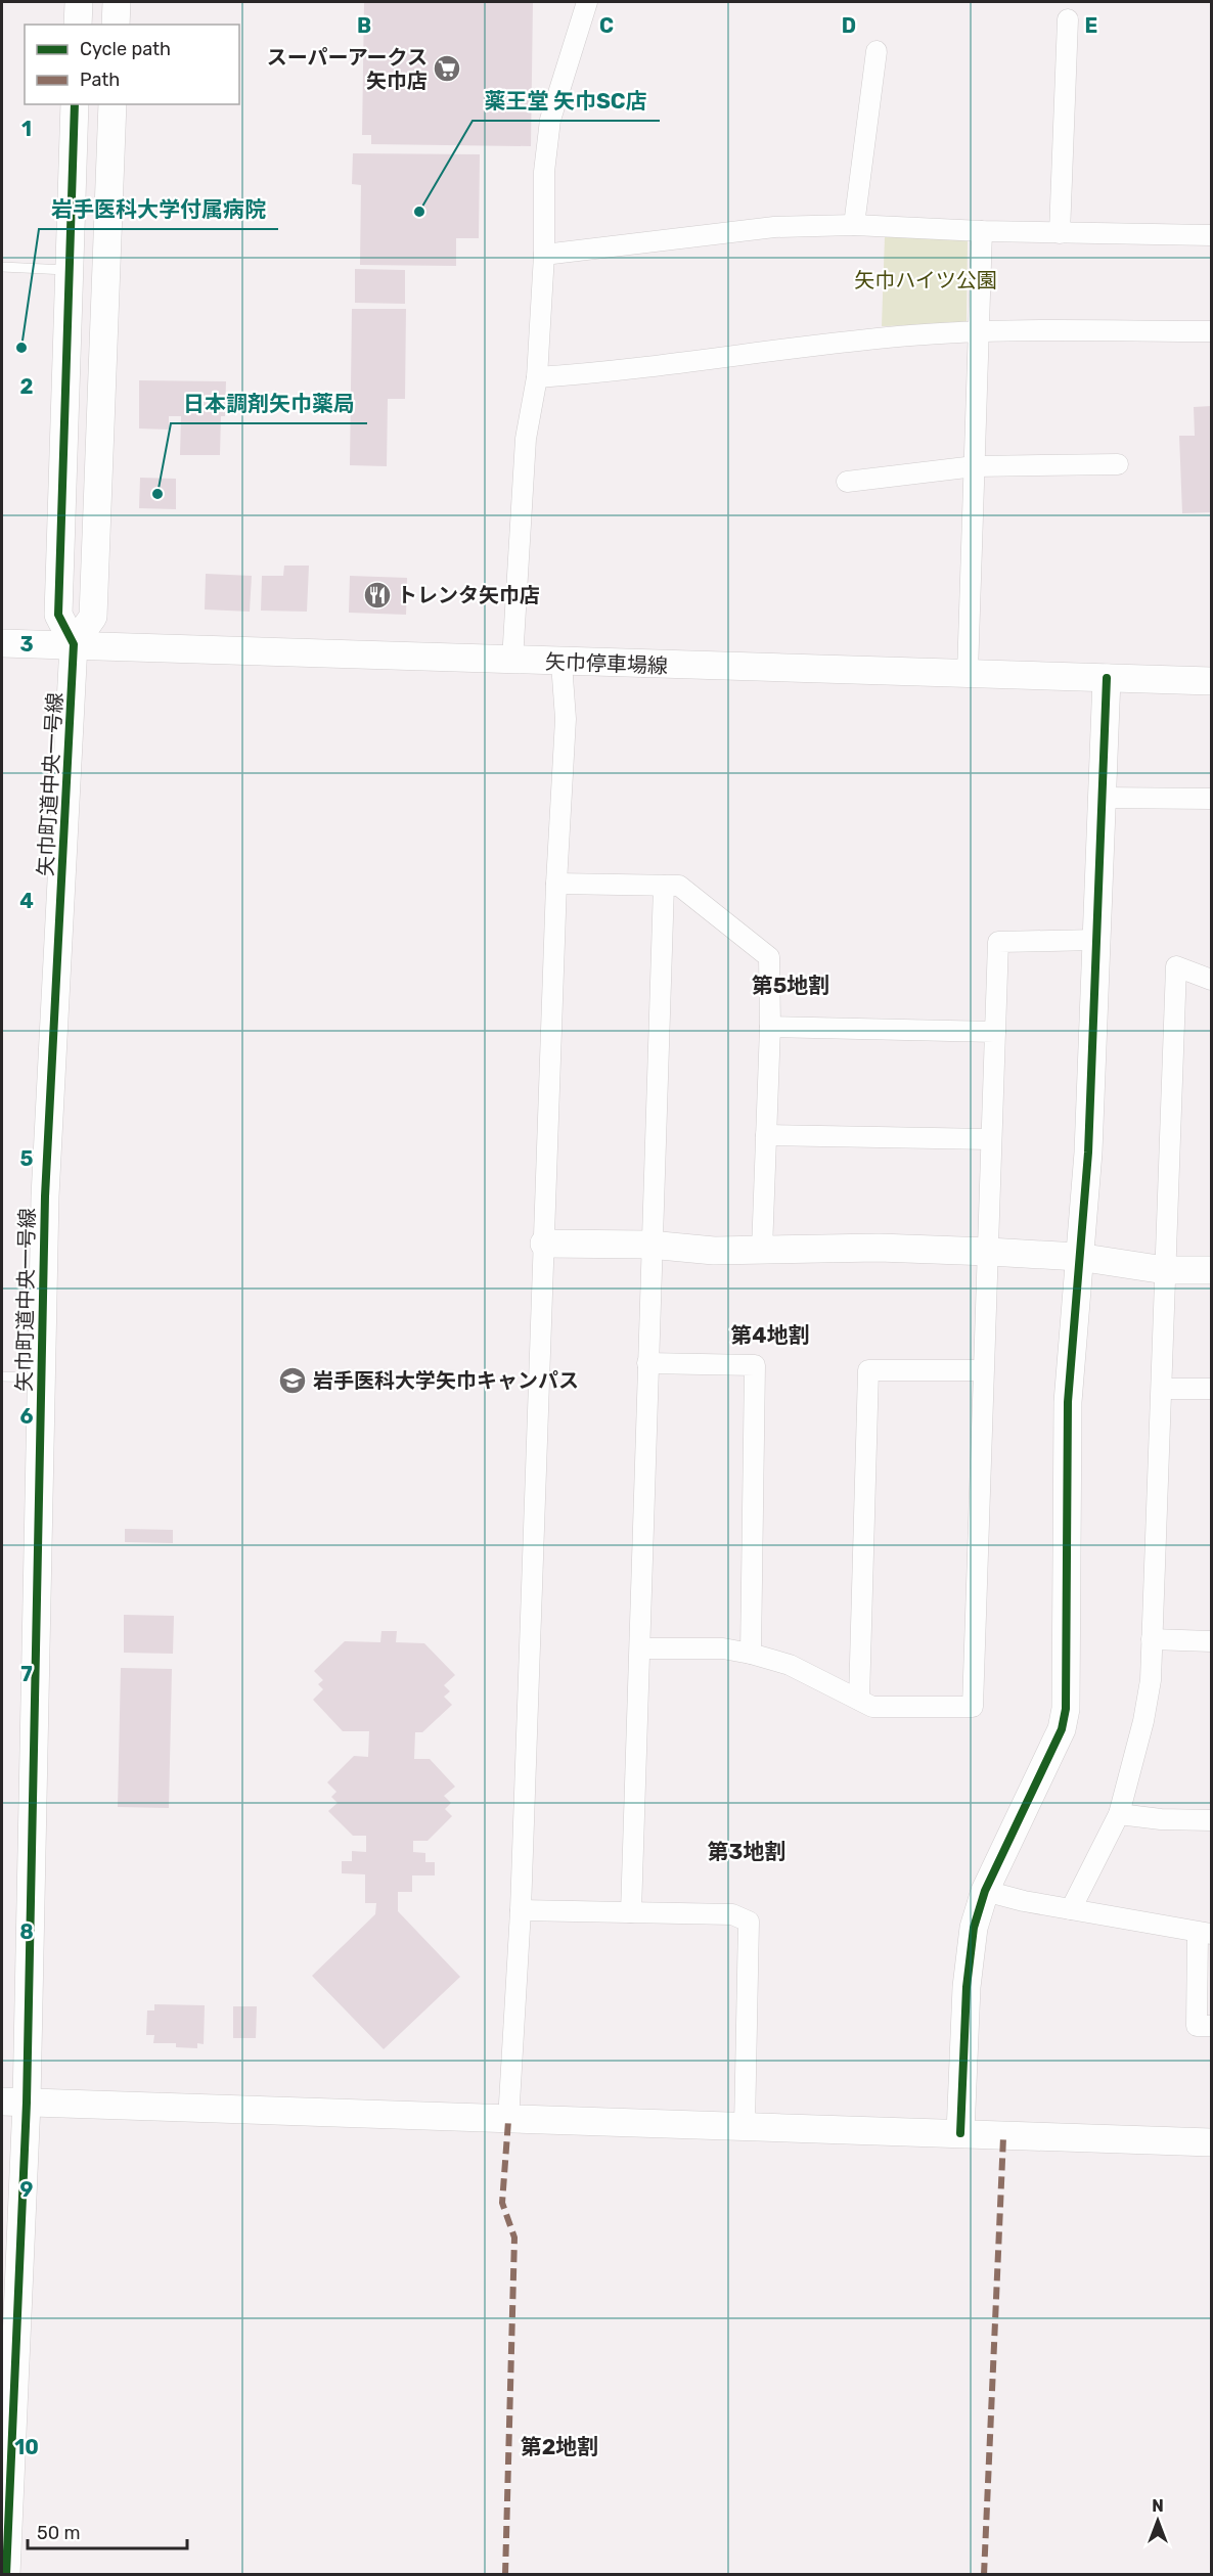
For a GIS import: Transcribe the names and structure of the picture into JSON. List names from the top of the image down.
{
  "streets": {
    "street": ["矢巾停車場線", "矢巾町道中央一号線"]
  },
  "crossings": [
    ["矢巾停車場線", "矢巾町道中央一号線"]
  ],
  "districts": [
    "第5地割",
    "第4地割",
    "第3地割",
    "第2地割"
  ],
  "parks": ["矢巾ハイツ公園"],
  "places": {
    "supermarket": ["スーパーアークス 矢巾店"],
    "other": ["薬王堂 矢巾SC店", "岩手医科大学付属病院", "日本調剤矢巾薬局"],
    "restaurant": ["トレンタ矢巾店"],
    "school or university": ["岩手医科大学矢巾キャンパス"]
  },
  "legend": ["Cycle path", "Path"],
  "scale_bar": "50 m",
  "north": "top",
  "grid": {
    "columns": [
      "B",
      "C",
      "D",
      "E"
    ],
    "rows": [
      "1",
      "2",
      "3",
      "4",
      "5",
      "6",
      "7",
      "8",
      "9",
      "10"
    ]
  }
}
